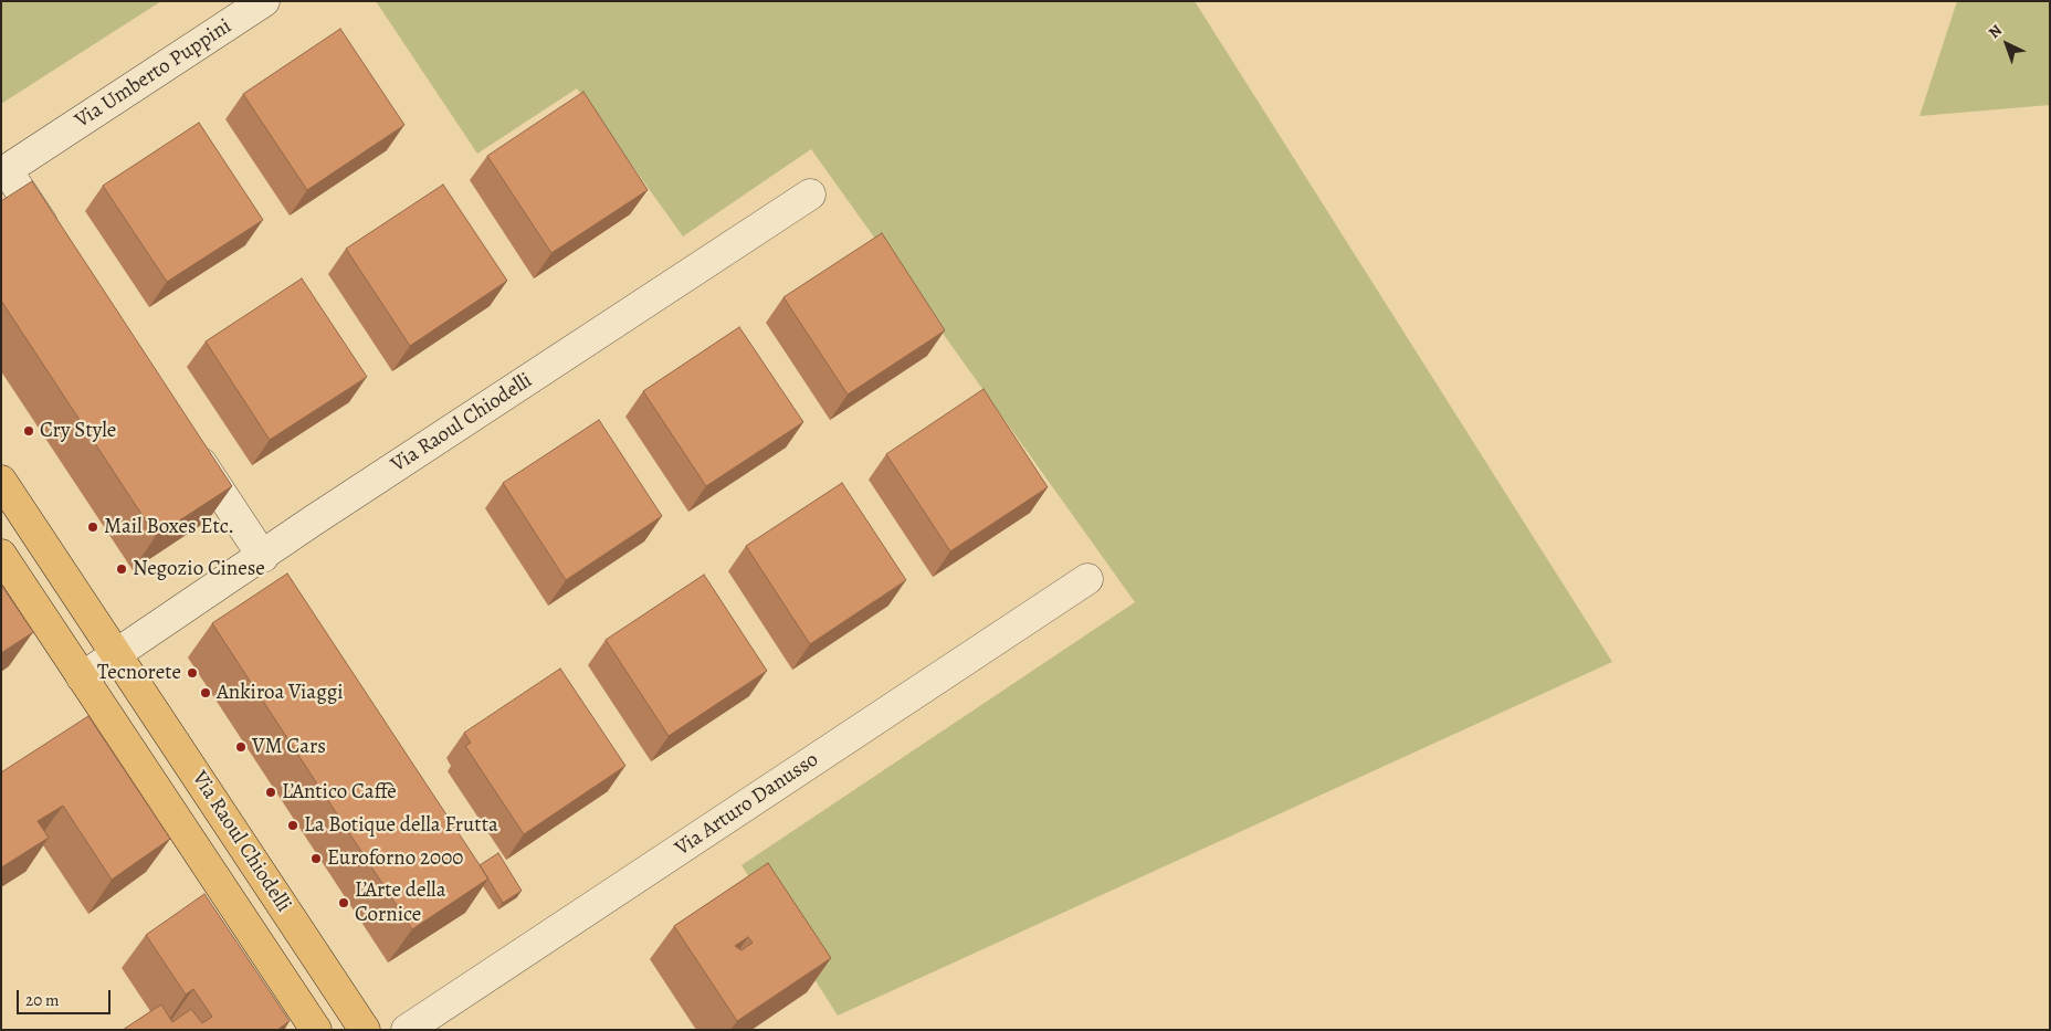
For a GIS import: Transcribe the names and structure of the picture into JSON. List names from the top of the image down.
{
  "streets": {
    "main road": ["Via Raoul Chiodelli"],
    "street": ["Via Umberto Puppini", "Via Arturo Danusso"]
  },
  "places": [
    "Cry Style",
    "Mail Boxes Etc.",
    "Negozio Cinese",
    "Tecnorete",
    "Ankiroa Viaggi",
    "VM Cars",
    "L’Antico Caffè",
    "La Botique della Frutta",
    "Euroforno 2000",
    "L’Arte della Cornice"
  ],
  "scale_bar": "20 m",
  "north": "top left"
}
